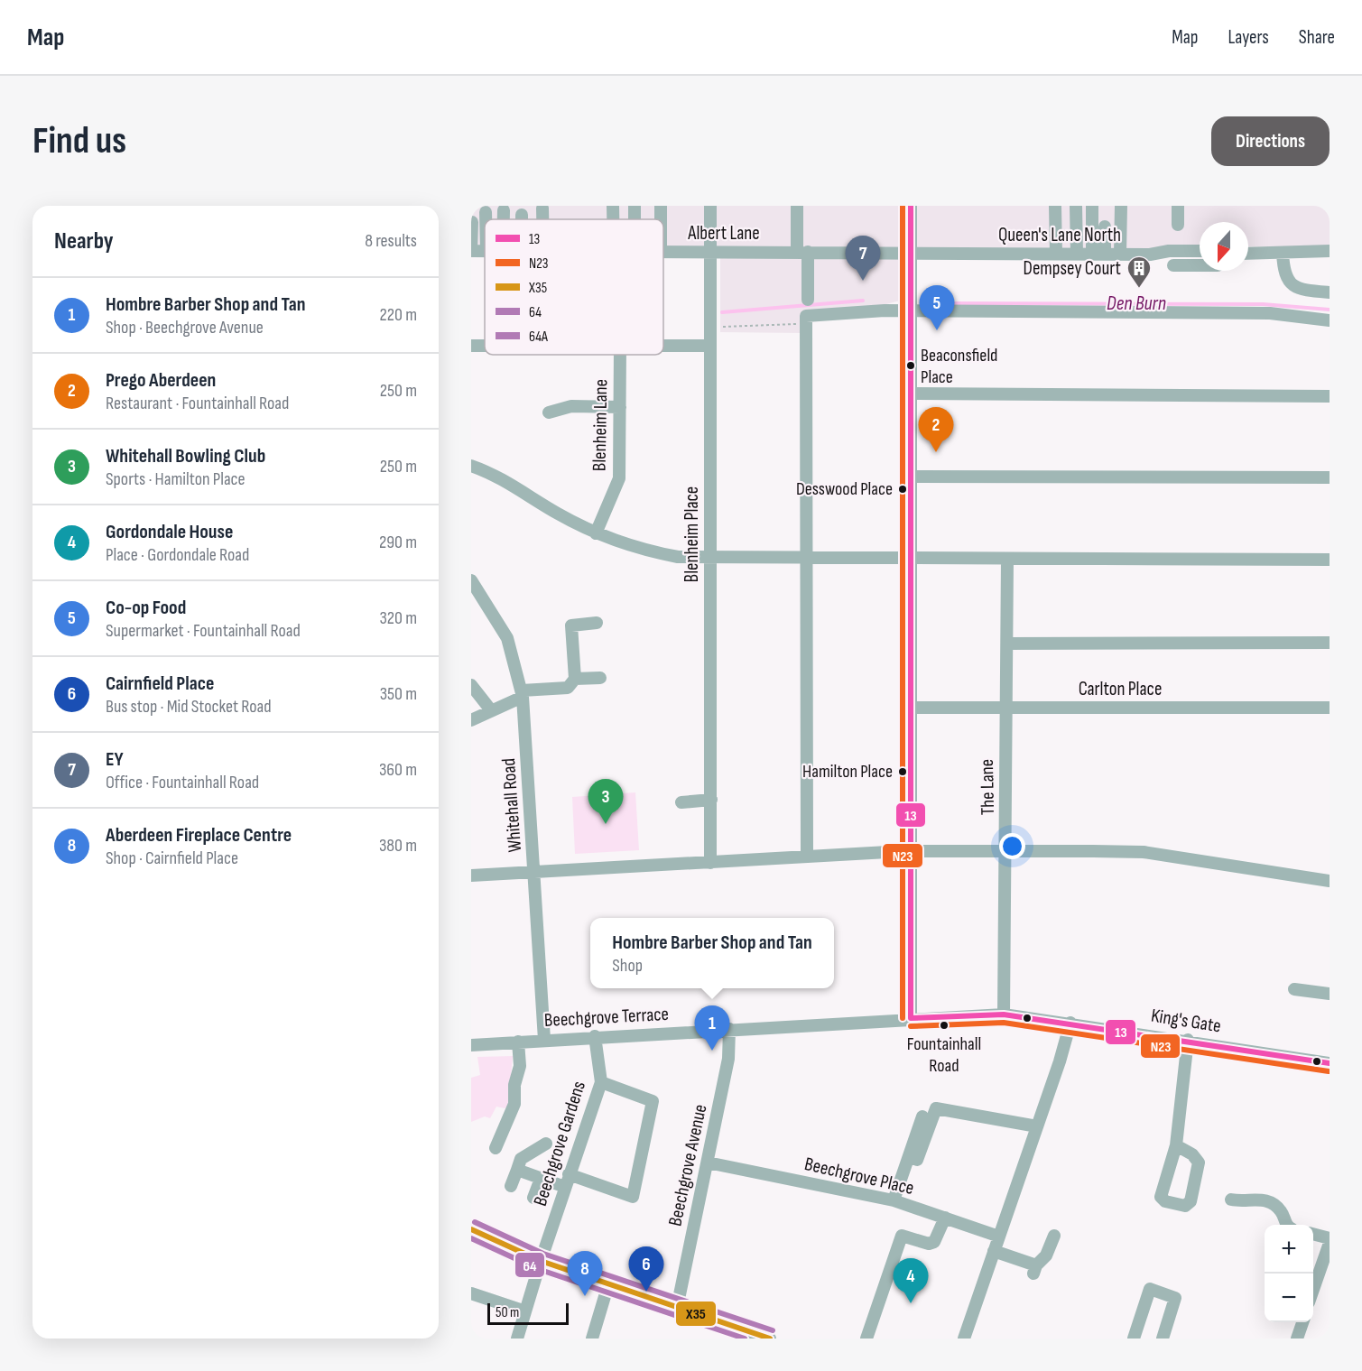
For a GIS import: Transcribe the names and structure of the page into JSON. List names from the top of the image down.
{
  "streets": {
    "street": [
      "Albert Lane",
      "Queen's Lane North",
      "Blenheim Lane",
      "Blenheim Place",
      "Carlton Place",
      "The Lane",
      "Whitehall Road",
      "Beechgrove Terrace",
      "King's Gate",
      "Beechgrove Gardens",
      "Beechgrove Avenue",
      "Beechgrove Place"
    ]
  },
  "crossings": [
    ["Albert Lane", "Queen's Lane North"],
    ["Albert Lane", "Blenheim Place"],
    ["Carlton Place", "The Lane"],
    ["The Lane", "Beechgrove Terrace"],
    ["The Lane", "King's Gate"],
    ["Whitehall Road", "Beechgrove Terrace"],
    ["Beechgrove Terrace", "King's Gate"],
    ["Beechgrove Terrace", "Beechgrove Gardens"],
    ["Beechgrove Terrace", "Beechgrove Avenue"],
    ["Beechgrove Avenue", "Beechgrove Place"]
  ],
  "water": ["Den Burn"],
  "places": {
    "building": ["Dempsey Court"],
    "other": [
      "Beaconsfield Place",
      "Desswood Place",
      "Hamilton Place",
      "Fountainhall Road"
    ]
  },
  "lines": [
    "transit line 13",
    "transit line N23",
    "transit line 64A",
    "transit line X35",
    "transit line 64"
  ],
  "legend": [
    "13",
    "N23",
    "X35",
    "64",
    "64A"
  ],
  "scale_bar": "50 m",
  "north": "bottom",
  "page": {
    "header": "Map",
    "nav": ["Map", "Layers", "Share"],
    "buttons": "Directions",
    "title": "Find us",
    "heading": ["Nearby", "8 results"],
    "pins": [
      "7",
      "5",
      "2",
      "3",
      "1",
      "6",
      "8",
      "4"
    ],
    "list": [
      {
        "mark": "1",
        "name": "Hombre Barber Shop and Tan",
        "note": "Shop · Beechgrove Avenue",
        "value": "220 m"
      },
      {
        "mark": "2",
        "name": "Prego Aberdeen",
        "note": "Restaurant · Fountainhall Road",
        "value": "250 m"
      },
      {
        "mark": "3",
        "name": "Whitehall Bowling Club",
        "note": "Sports · Hamilton Place",
        "value": "250 m"
      },
      {
        "mark": "4",
        "name": "Gordondale House",
        "note": "Place · Gordondale Road",
        "value": "290 m"
      },
      {
        "mark": "5",
        "name": "Co-op Food",
        "note": "Supermarket · Fountainhall Road",
        "value": "320 m"
      },
      {
        "mark": "6",
        "name": "Cairnfield Place",
        "note": "Bus stop · Mid Stocket Road",
        "value": "350 m"
      },
      {
        "mark": "7",
        "name": "EY",
        "note": "Office · Fountainhall Road",
        "value": "360 m"
      },
      {
        "mark": "8",
        "name": "Aberdeen Fireplace Centre",
        "note": "Shop · Cairnfield Place",
        "value": "380 m"
      }
    ],
    "popup": ["Hombre Barber Shop and Tan", "Shop"],
    "map_buttons": ["+", "−"],
    "scale": "50 m"
  }
}
